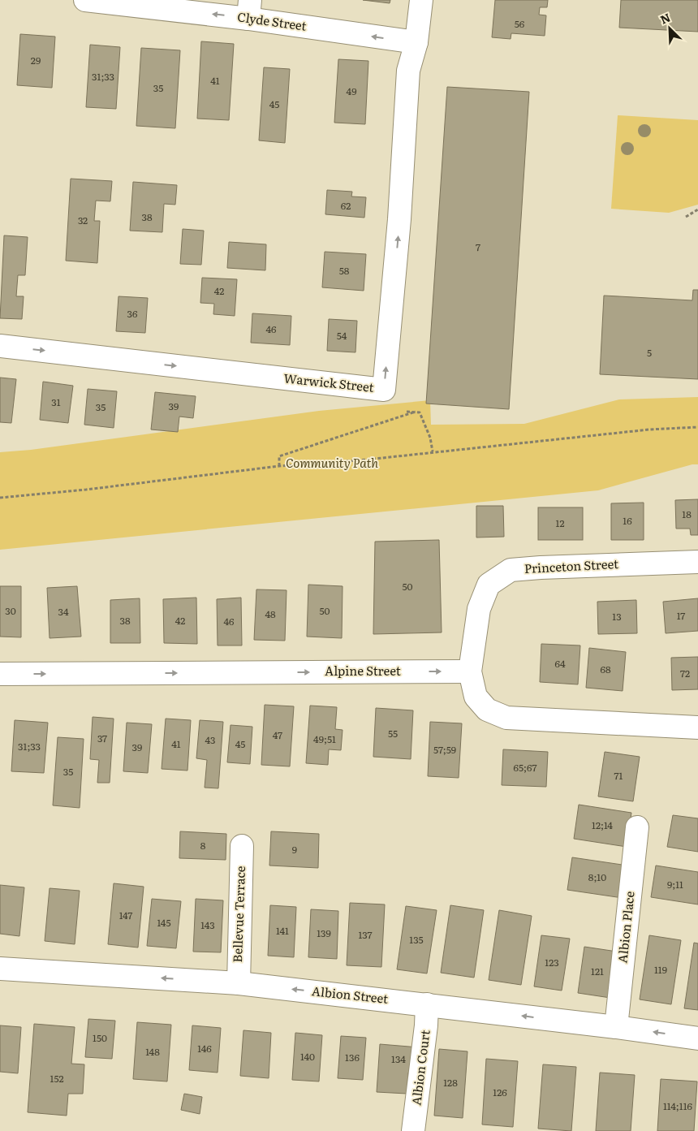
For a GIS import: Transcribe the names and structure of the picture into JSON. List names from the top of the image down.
{
  "streets": {
    "street": [
      "Clyde Street",
      "Warwick Street",
      "Princeton Street",
      "Alpine Street",
      "Bellevue Terrace",
      "Albion Place",
      "Albion Street",
      "Albion Court"
    ]
  },
  "crossings": [
    ["Clyde Street", "Warwick Street"],
    ["Princeton Street", "Alpine Street"],
    ["Bellevue Terrace", "Albion Street"],
    ["Albion Place", "Albion Street"],
    ["Albion Street", "Albion Court"]
  ],
  "one_way": ["Clyde Street", "Alpine Street", "Albion Street"],
  "parks": ["Community Path"],
  "house_numbers": [
    "56",
    "29",
    "31;33",
    "41",
    "35",
    "49",
    "45",
    "62",
    "38",
    "32",
    "7",
    "58",
    "42",
    "36",
    "46",
    "54",
    "5",
    "31",
    "39",
    "35",
    "18",
    "16",
    "12",
    "50",
    "30",
    "50",
    "34",
    "48",
    "17",
    "13",
    "38",
    "42",
    "46",
    "64",
    "68",
    "72",
    "55",
    "47",
    "37",
    "49;51",
    "43",
    "41",
    "45",
    "31;33",
    "39",
    "57;59",
    "65;67",
    "35",
    "71",
    "12;14",
    "8",
    "9",
    "8;10",
    "9;11",
    "147",
    "145",
    "143",
    "141",
    "139",
    "137",
    "135",
    "123",
    "119",
    "121",
    "150",
    "146",
    "148",
    "140",
    "136",
    "134",
    "152",
    "128",
    "126",
    "114;116"
  ],
  "north": "top left"
}
